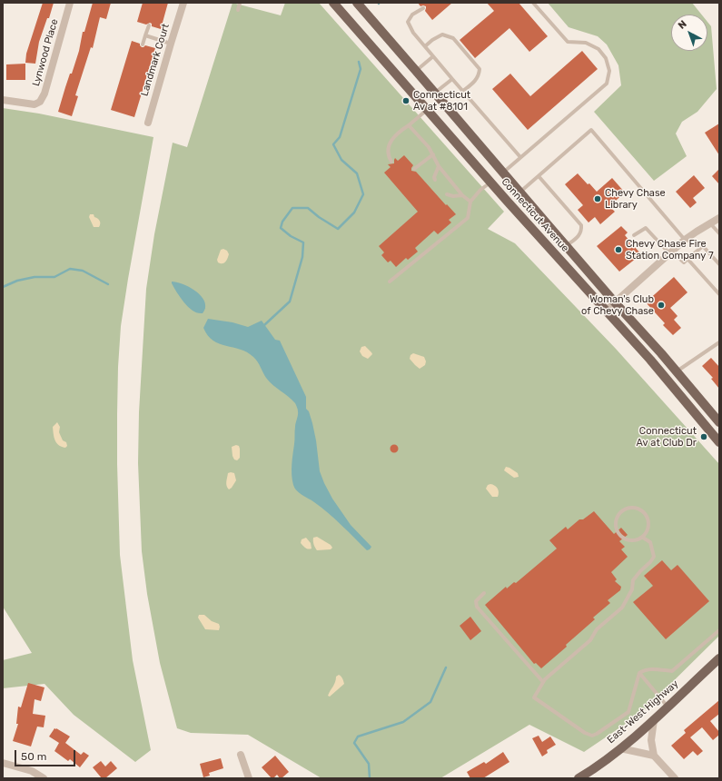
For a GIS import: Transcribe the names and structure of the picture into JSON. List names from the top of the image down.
{
  "streets": {
    "main road": ["Connecticut Avenue", "East-West Highway"],
    "street": ["Lynwood Place", "Landmark Court"]
  },
  "places": [
    "Connecticut Av at #8101",
    "Chevy Chase Library",
    "Chevy Chase Fire Station Company 7",
    "Woman's Club of Chevy Chase",
    "Connecticut Av at Club Dr"
  ],
  "scale_bar": "50 m",
  "north": "top left"
}
